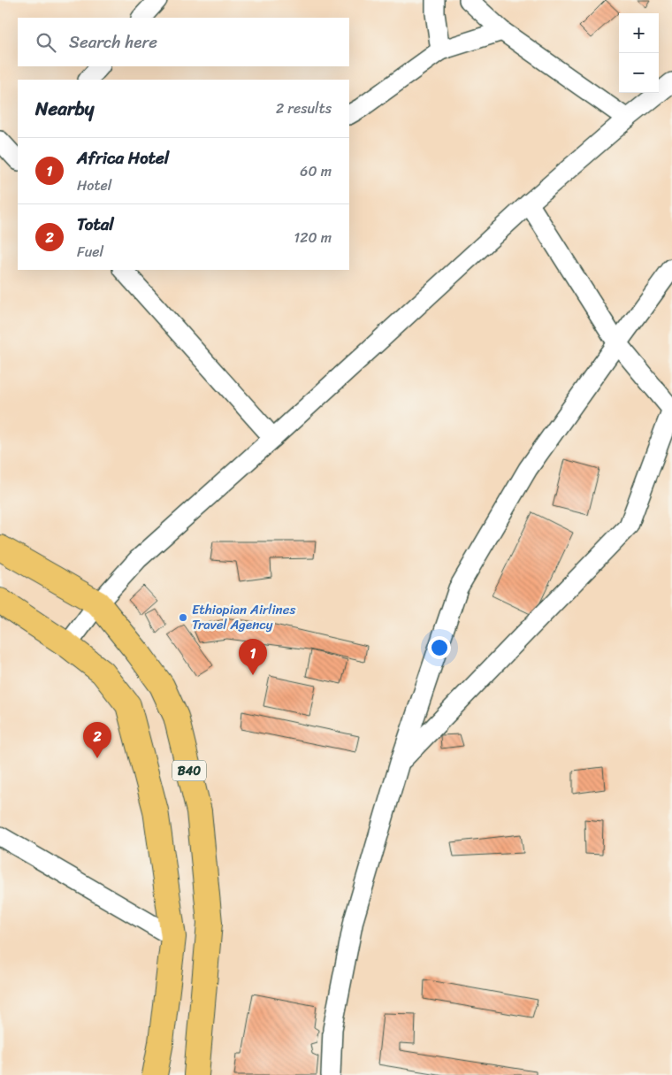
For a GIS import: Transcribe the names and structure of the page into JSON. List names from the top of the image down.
{
  "streets": {
    "highway": ["B40"]
  },
  "places": ["Ethiopian Airlines Travel Agency"],
  "page": {
    "map_buttons": ["+", "−"],
    "search": "Search here",
    "heading": ["Nearby", "2 results"],
    "list": [
      {
        "mark": "1",
        "name": "Africa Hotel",
        "note": "Hotel",
        "value": "60 m"
      },
      {
        "mark": "2",
        "name": "Total",
        "note": "Fuel",
        "value": "120 m"
      }
    ],
    "pins": ["1", "2"]
  }
}
